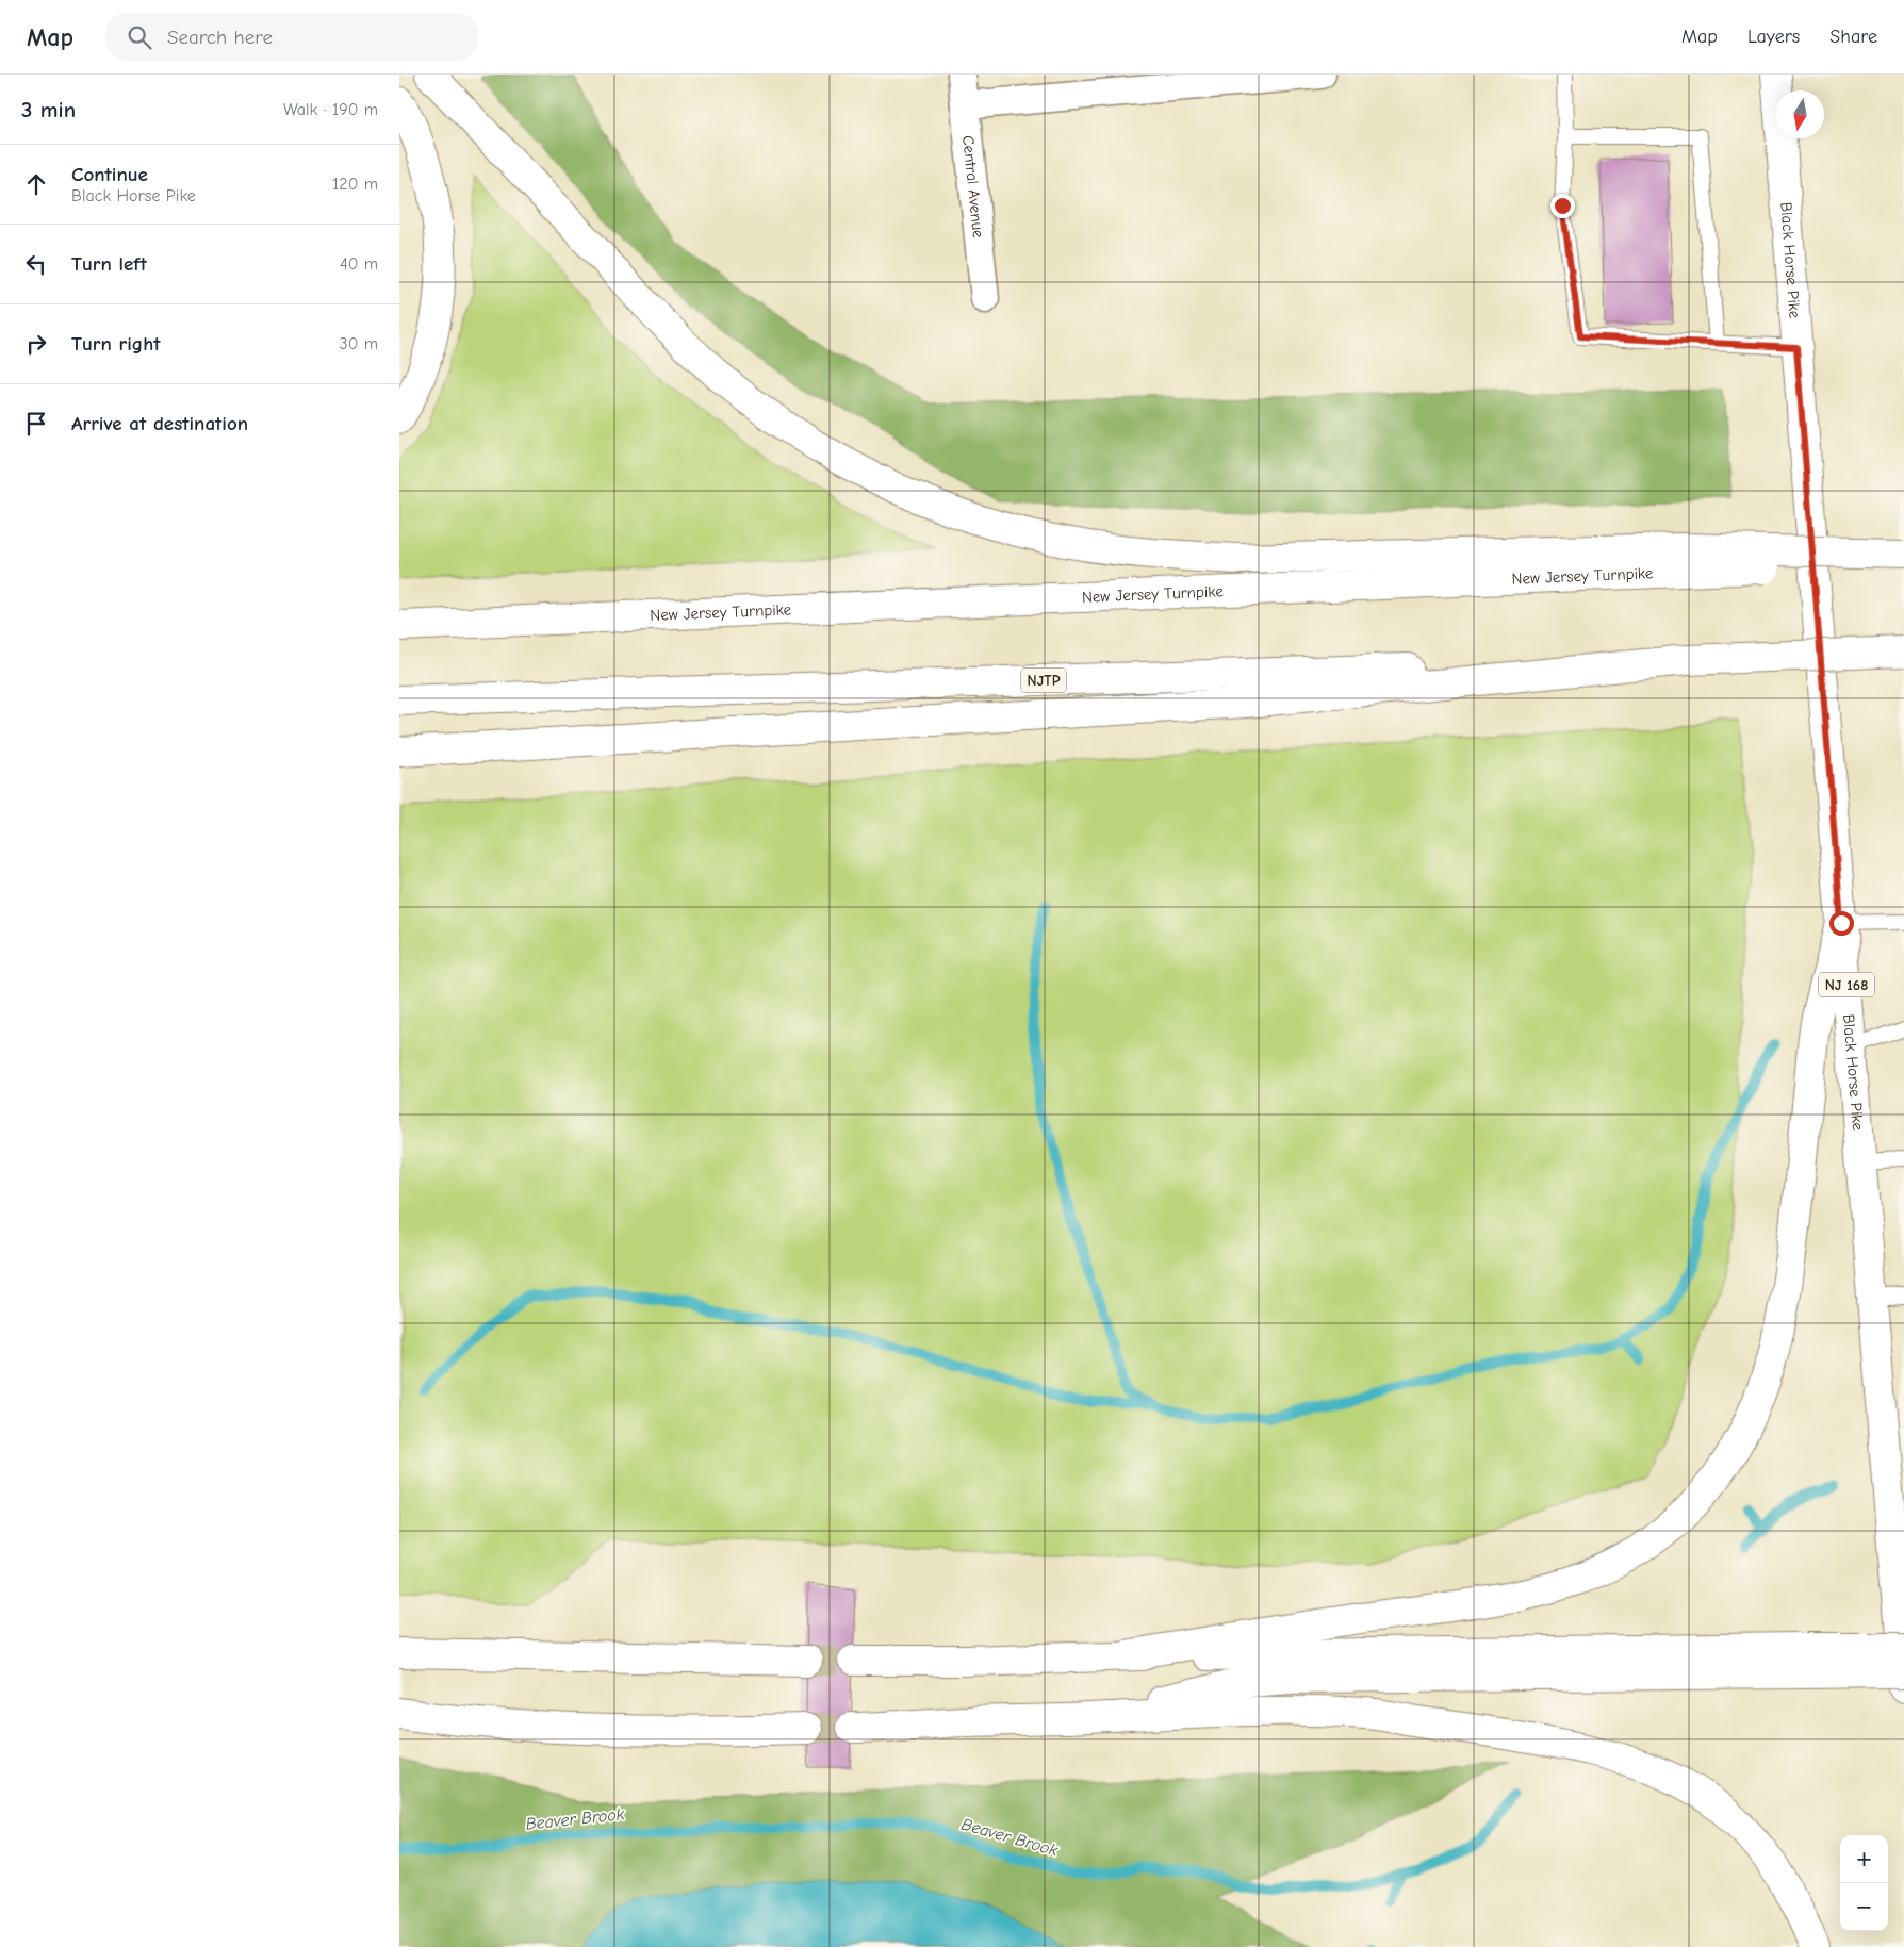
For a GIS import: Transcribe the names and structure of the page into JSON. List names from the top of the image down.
{
  "streets": {
    "main road": [
      "Black Horse Pike",
      "New Jersey Turnpike",
      "NJTP",
      "NJ 168"
    ],
    "street": ["Central Avenue"]
  },
  "water": ["Beaver Brook"],
  "north": "bottom",
  "page": {
    "header": "Map",
    "search": "Search here",
    "nav": ["Map", "Layers", "Share"],
    "heading": ["3 min", "Walk · 190 m"],
    "list": [
      ["Continue", "Black Horse Pike", "120 m"],
      ["Turn left", "40 m"],
      ["Turn right", "30 m"],
      "Arrive at destination"
    ],
    "map_buttons": ["+", "−"]
  }
}
